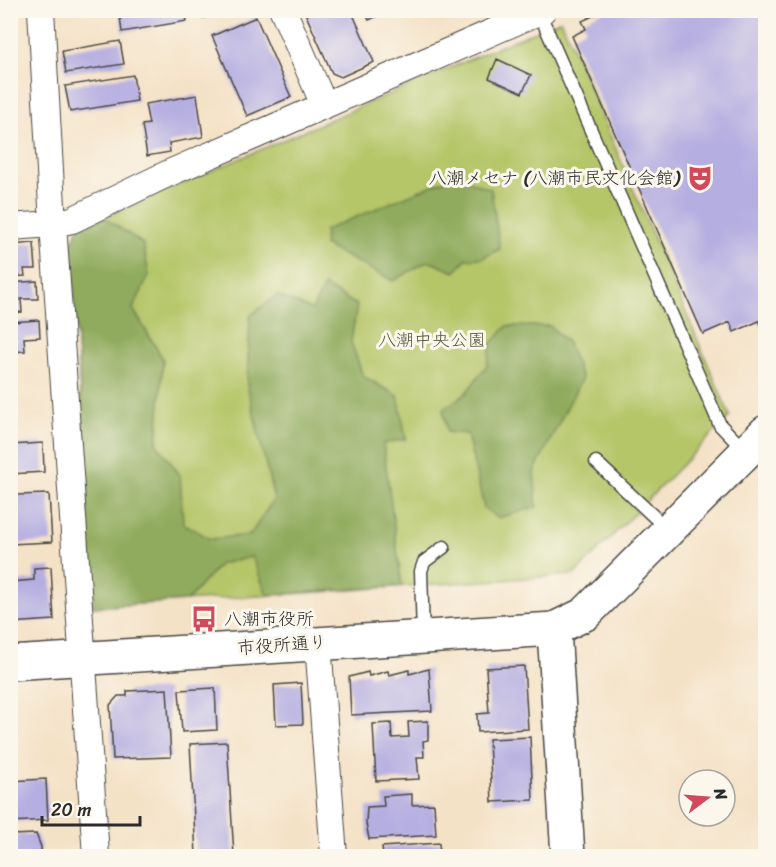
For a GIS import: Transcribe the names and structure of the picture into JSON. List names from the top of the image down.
{
  "streets": {
    "street": ["市役所通り"]
  },
  "parks": ["八潮中央公園"],
  "places": {
    "theatre": ["八潮メセナ (八潮市民文化会館)"],
    "bus stop": ["八潮市役所"]
  },
  "scale_bar": "20 m",
  "north": "right"
}
